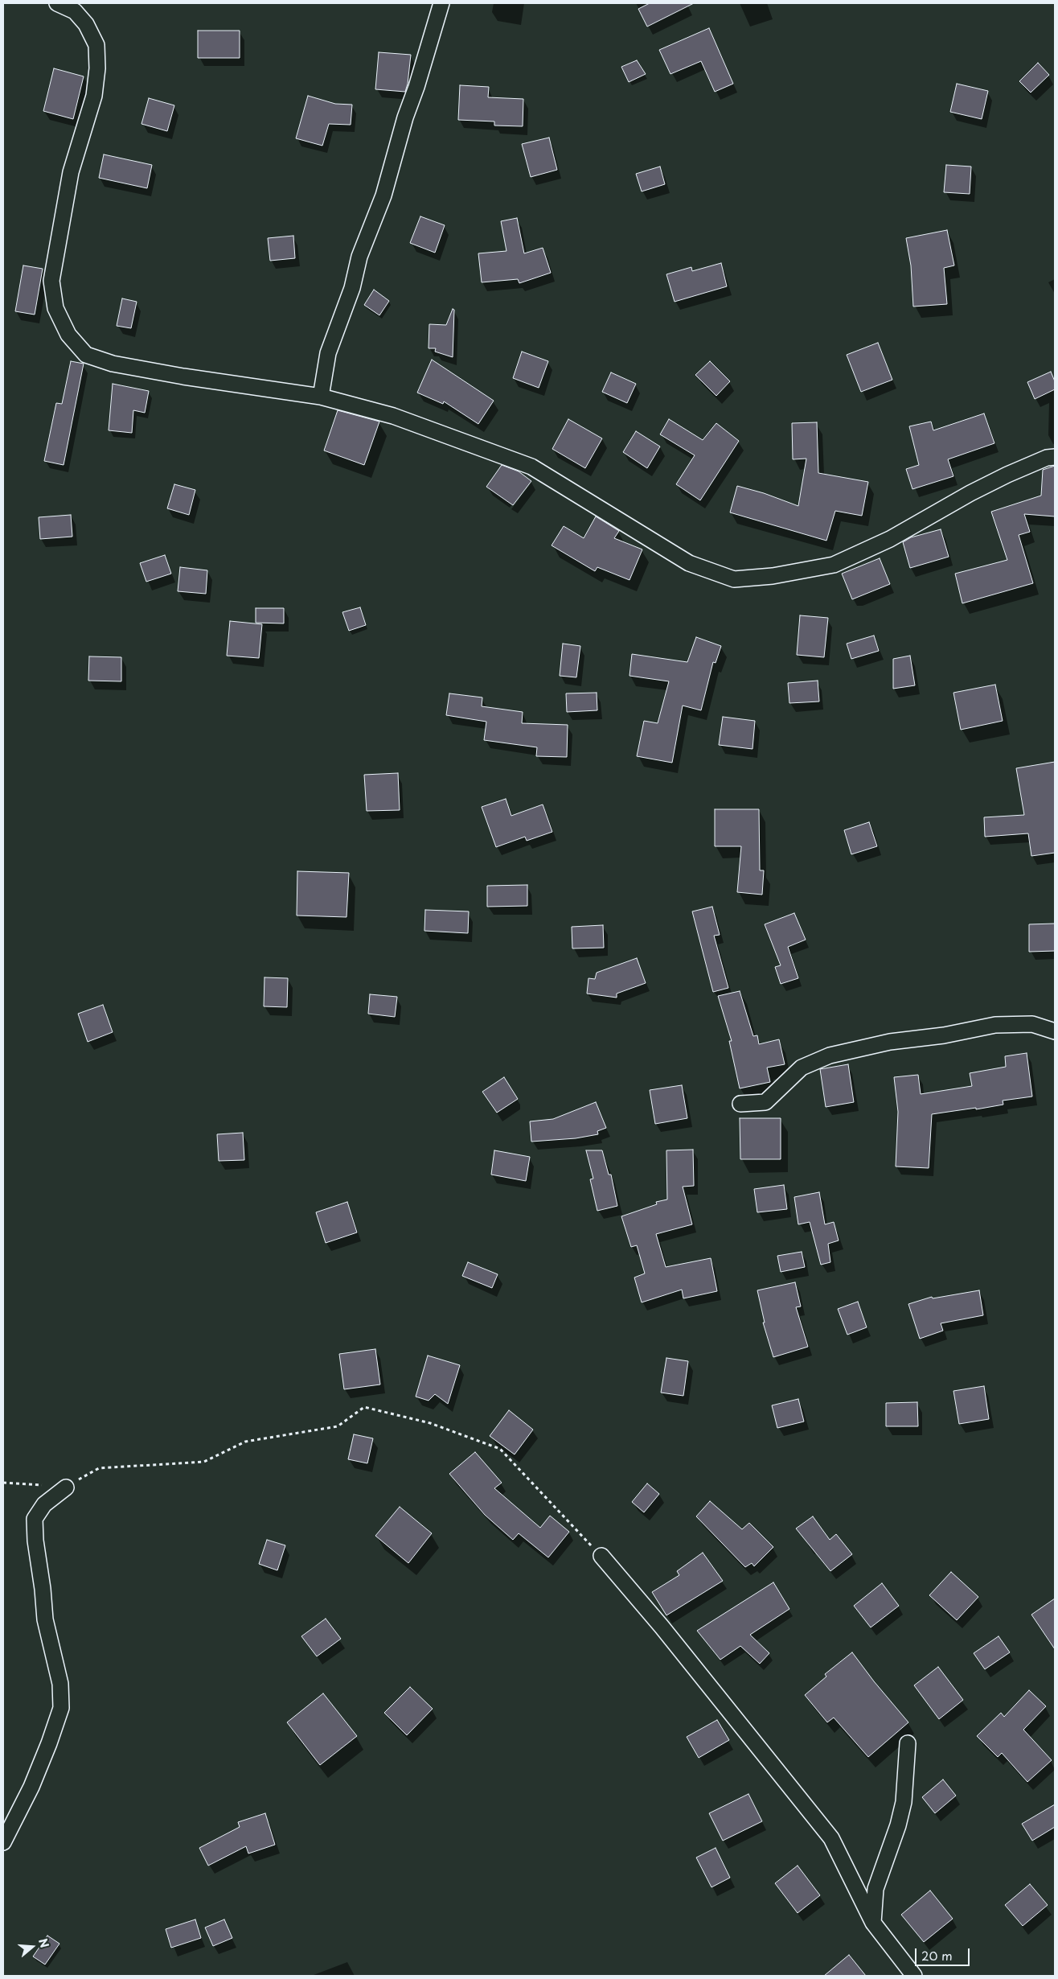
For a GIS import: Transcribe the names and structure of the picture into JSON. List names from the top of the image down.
{
  "scale_bar": "20 m",
  "north": "right"
}
